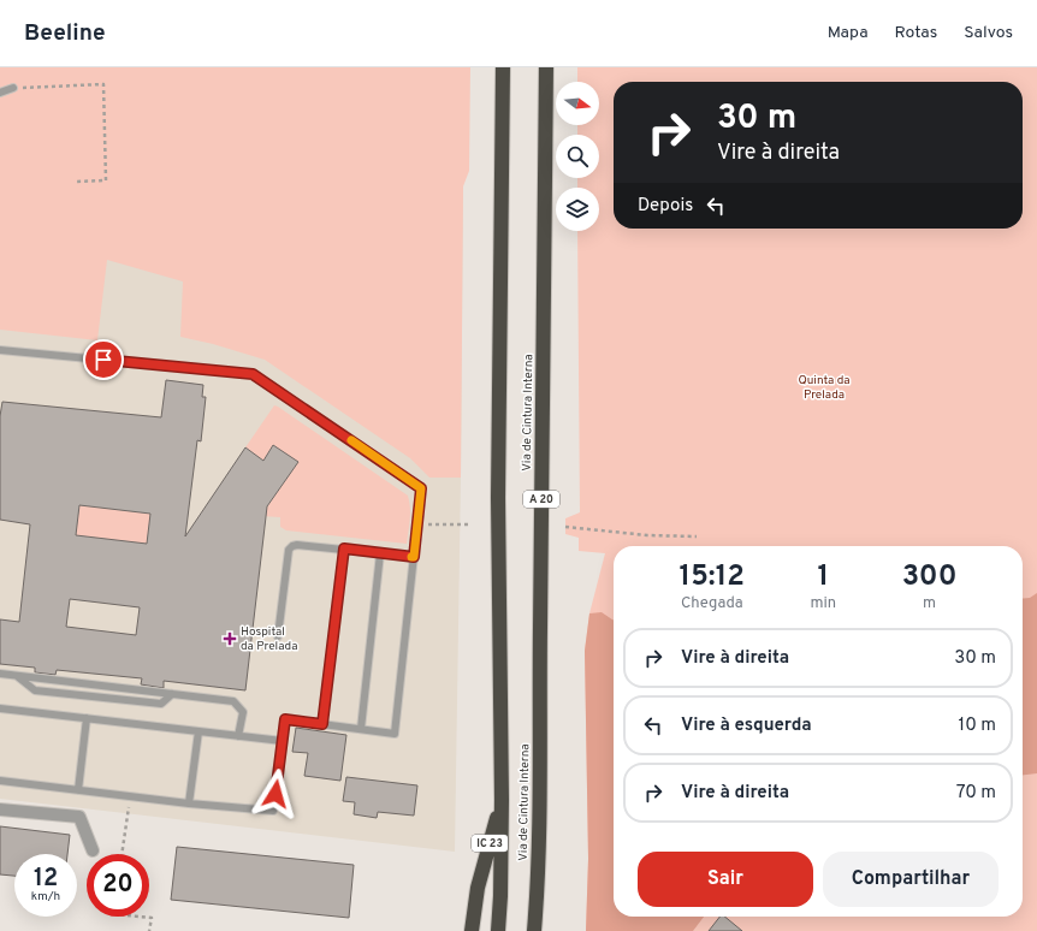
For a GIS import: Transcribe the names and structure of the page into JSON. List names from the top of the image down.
{
  "streets": {
    "highway": ["Via de Cintura Interna", "A 20", "IC 23"]
  },
  "crossings": [
    ["Via de Cintura Interna", "IC 23"]
  ],
  "parks": ["Quinta da Prelada"],
  "places": {
    "health": ["Hospital da Prelada"]
  },
  "north": "right",
  "page": {
    "header": "Beeline",
    "nav": ["Mapa", "Rotas", "Salvos"],
    "turn": ["30 m", "Vire à direita"],
    "then": "Depois",
    "eta": [
      "15:12",
      "Chegada",
      "1",
      "min",
      "300",
      "m"
    ],
    "list": [
      {
        "name": "Vire à direita",
        "value": "30 m"
      },
      {
        "name": "Vire à esquerda",
        "value": "10 m"
      },
      {
        "name": "Vire à direita",
        "value": "70 m"
      }
    ],
    "buttons": ["Sair", "Compartilhar"],
    "speed": "12 km/h",
    "limit": "20"
  }
}
